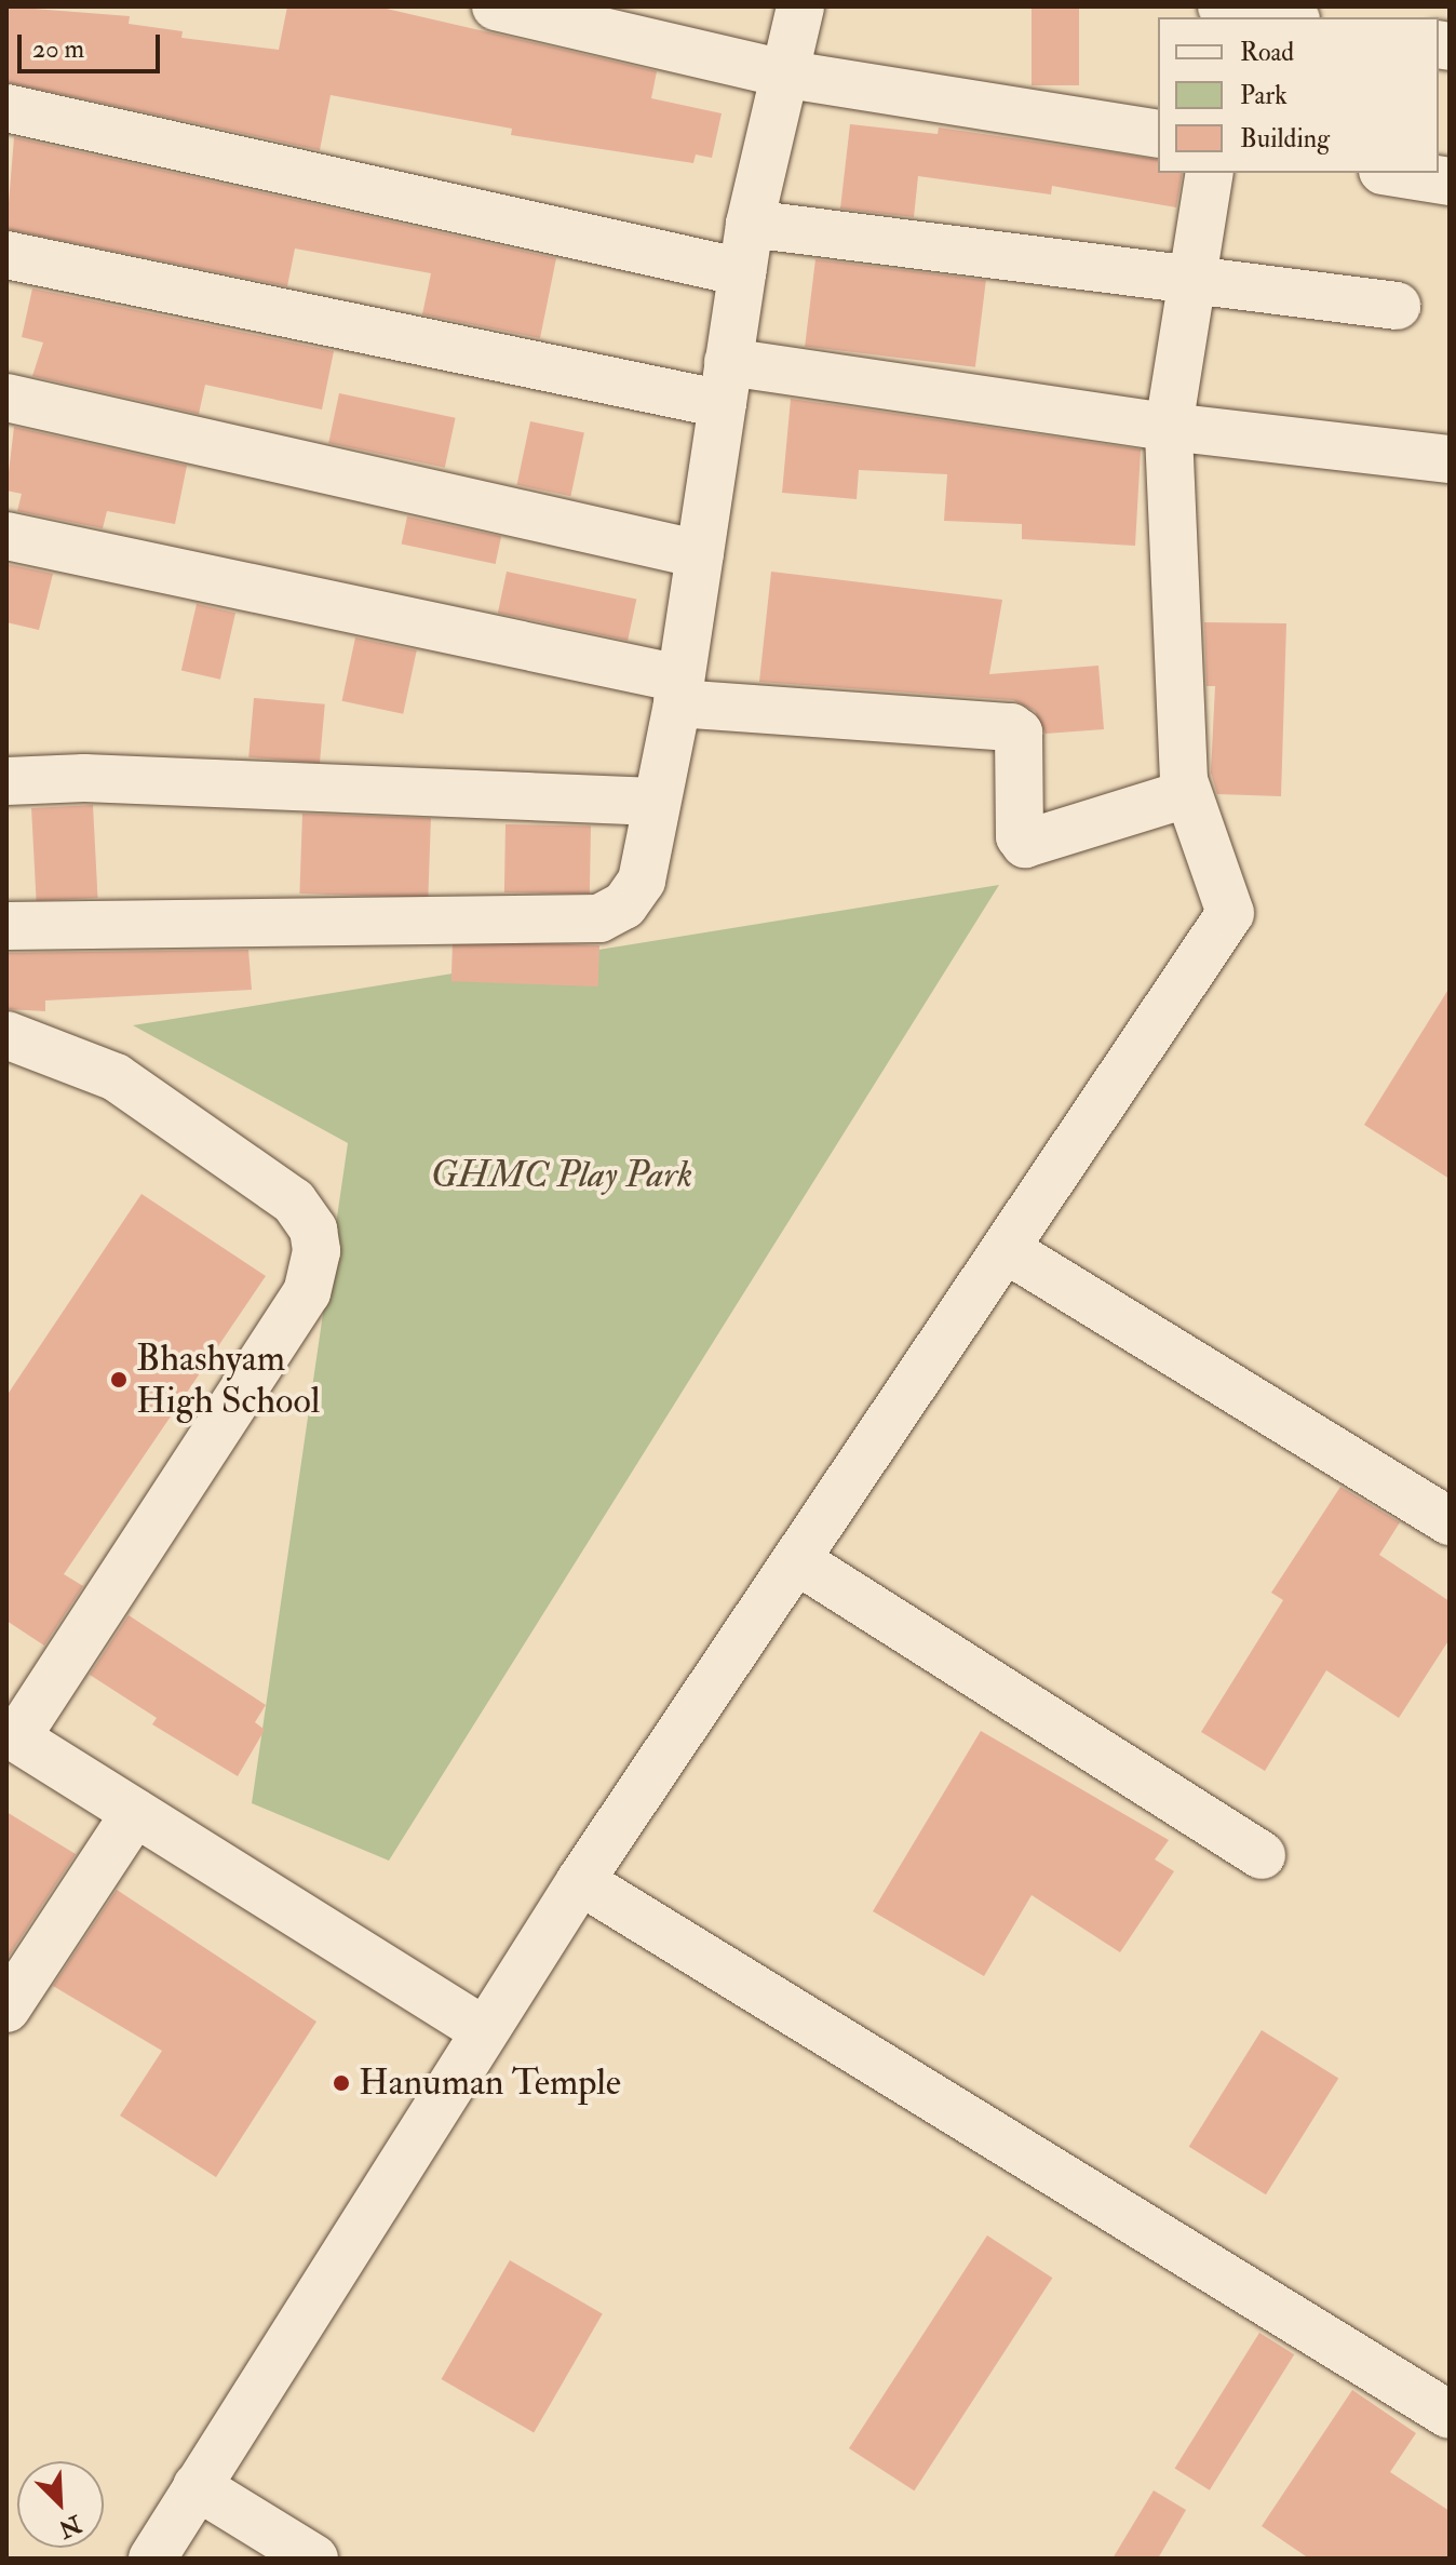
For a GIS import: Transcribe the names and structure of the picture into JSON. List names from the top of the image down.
{
  "parks": ["GHMC Play Park"],
  "places": ["Bhashyam High School", "Hanuman Temple"],
  "legend": ["Road", "Park", "Building"],
  "scale_bar": "20 m",
  "north": "bottom right"
}
